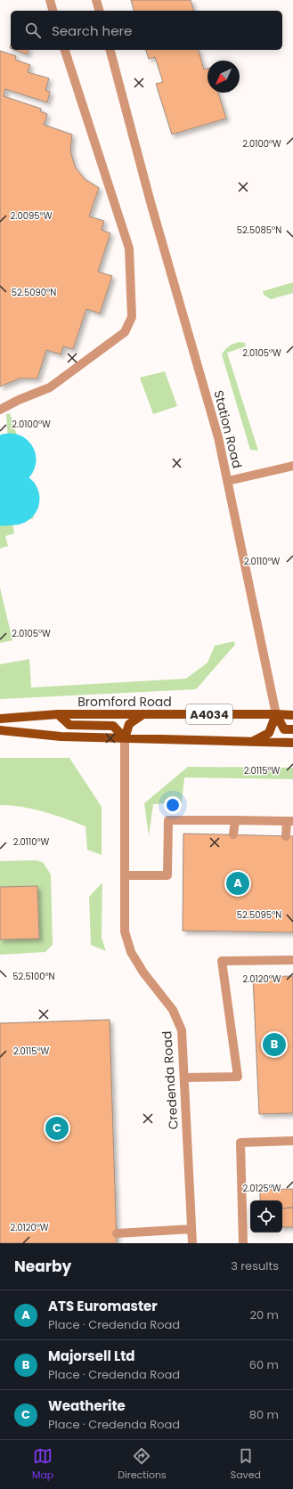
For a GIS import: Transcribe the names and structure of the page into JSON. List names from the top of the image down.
{
  "streets": {
    "main road": ["Bromford Road", "A4034"],
    "street": ["Station Road", "Credenda Road"]
  },
  "crossings": [
    ["Station Road", "Bromford Road"],
    ["A4034", "Credenda Road"]
  ],
  "north": "bottom left",
  "page": {
    "search": "Search here",
    "pins": ["A", "B", "C"],
    "heading": ["Nearby", "3 results"],
    "list": [
      {
        "mark": "A",
        "name": "ATS Euromaster",
        "note": "Place · Credenda Road",
        "value": "20 m"
      },
      {
        "mark": "B",
        "name": "Majorsell Ltd",
        "note": "Place · Credenda Road",
        "value": "60 m"
      },
      {
        "mark": "C",
        "name": "Weatherite",
        "note": "Place · Credenda Road",
        "value": "80 m"
      }
    ],
    "nav": ["Map", "Directions", "Saved"]
  },
  "coordinates": [
    "2.0100°W",
    "2.0095°W",
    "52.5085°N",
    "52.5090°N",
    "2.0105°W",
    "2.0110°W",
    "2.0115°W",
    "52.5095°N",
    "52.5100°N",
    "2.0120°W",
    "2.0125°W"
  ]
}
